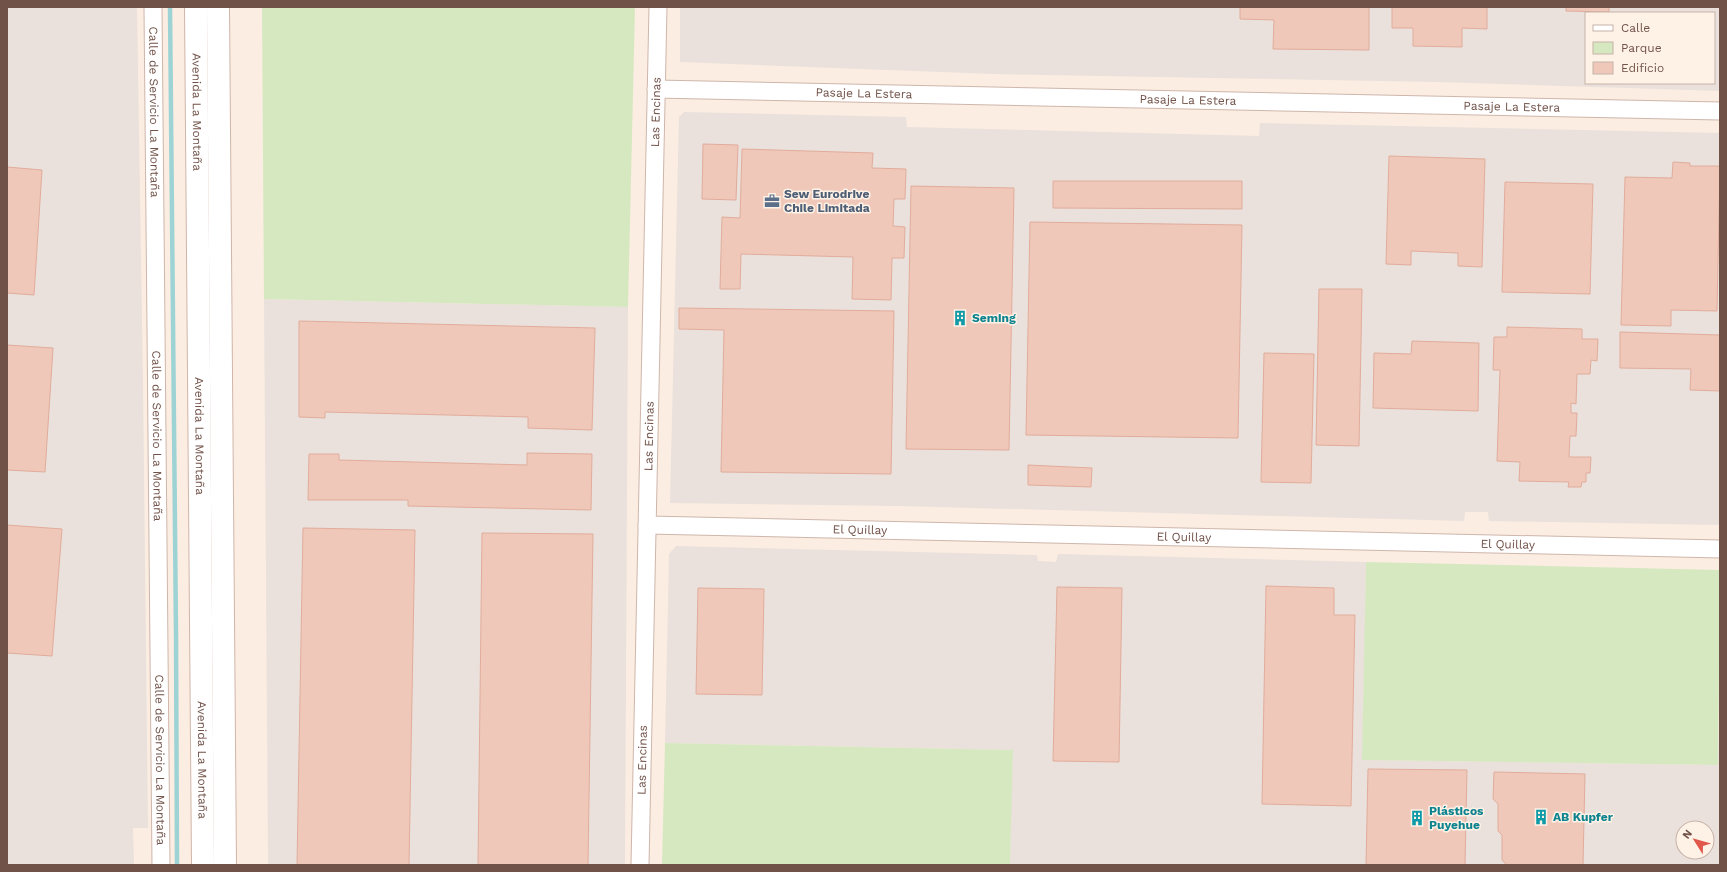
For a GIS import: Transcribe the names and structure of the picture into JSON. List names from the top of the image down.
{
  "streets": {
    "main road": ["Avenida La Montaña"],
    "street": [
      "Pasaje La Estera",
      "Calle de Servicio La Montaña",
      "Las Encinas",
      "El Quillay"
    ]
  },
  "crossings": [
    ["Pasaje La Estera", "Las Encinas"],
    ["Las Encinas", "El Quillay"]
  ],
  "places": {
    "office": ["Sew Eurodrive Chile Limitada"],
    "building": ["Seming", "AB Kupfer", "Plásticos Puyehue"]
  },
  "legend": ["Calle", "Parque", "Edificio"],
  "north": "top left"
}
